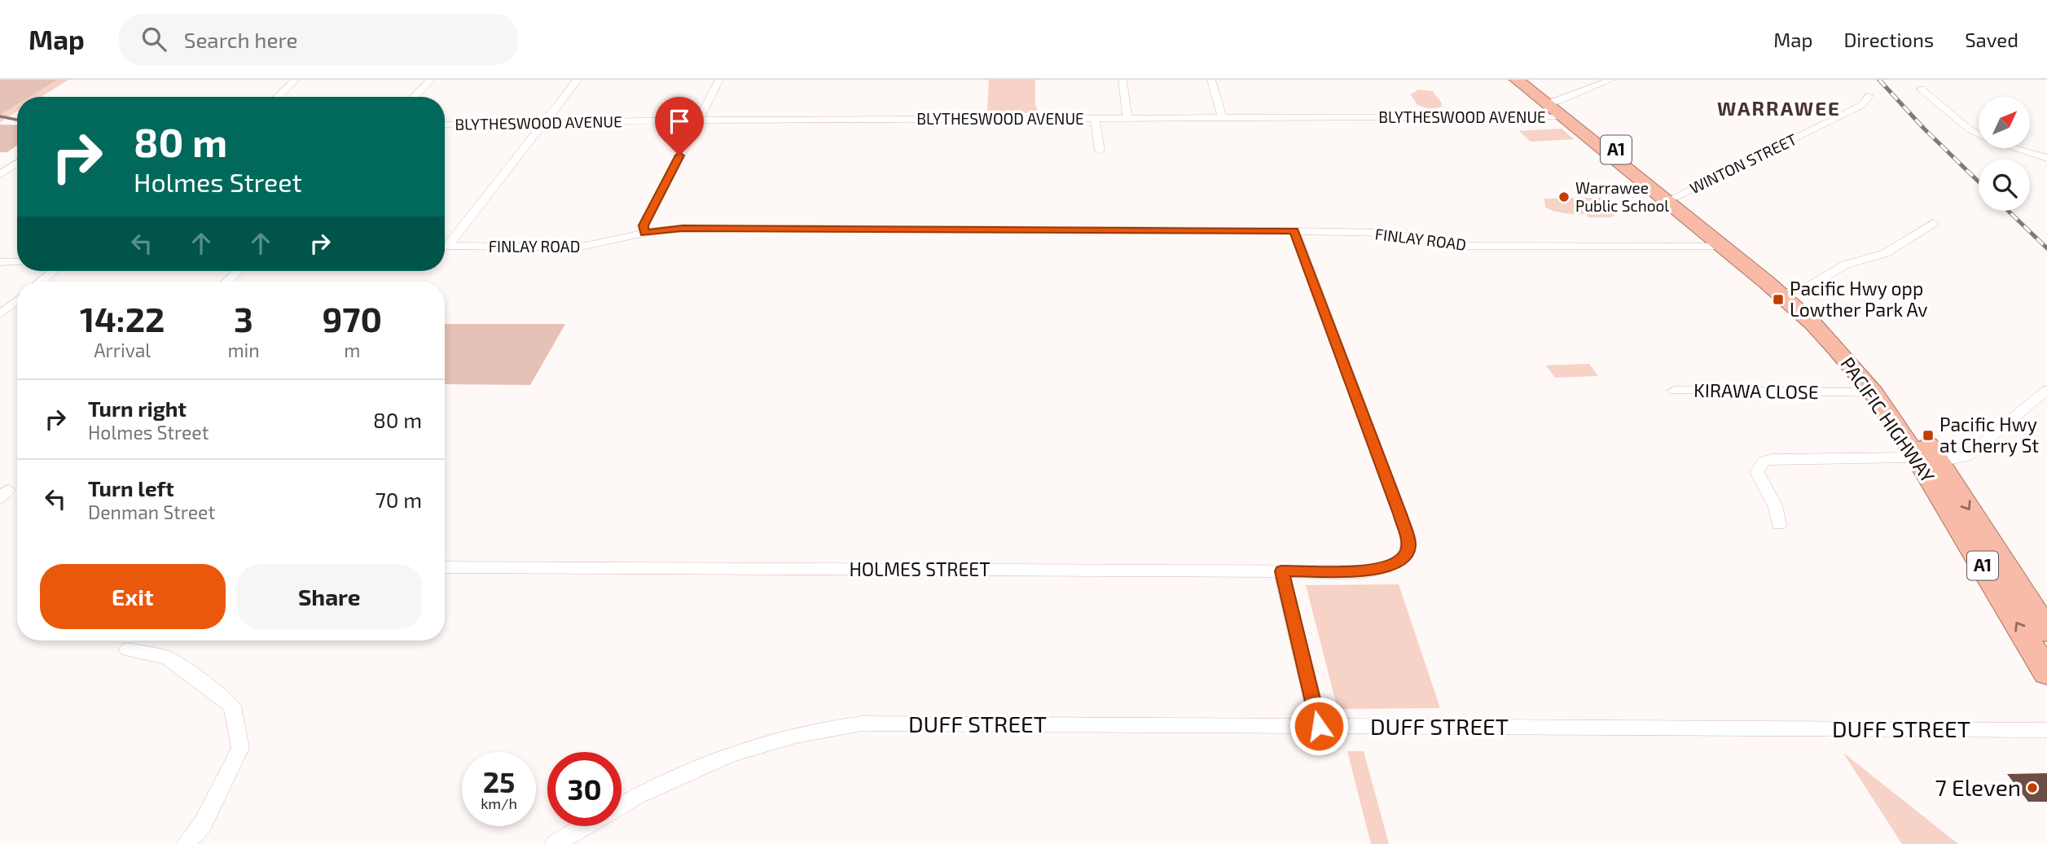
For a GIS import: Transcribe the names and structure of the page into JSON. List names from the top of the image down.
{
  "streets": {
    "highway": ["A1", "PACIFIC HIGHWAY"],
    "street": [
      "BLYTHESWOOD AVENUE",
      "WINTON STREET",
      "FINLAY ROAD",
      "KIRAWA CLOSE",
      "HOLMES STREET",
      "DUFF STREET"
    ]
  },
  "crossings": [
    ["BLYTHESWOOD AVENUE", "PACIFIC HIGHWAY"],
    ["WINTON STREET", "PACIFIC HIGHWAY"],
    ["FINLAY ROAD", "PACIFIC HIGHWAY"],
    ["FINLAY ROAD", "HOLMES STREET"],
    ["KIRAWA CLOSE", "PACIFIC HIGHWAY"]
  ],
  "districts": ["WARRAWEE"],
  "places": {
    "other": ["Warrawee Public School", "7 Eleven"],
    "transit": ["Pacific Hwy opp Lowther Park Av", "Pacific Hwy at Cherry St"]
  },
  "north": "top right",
  "page": {
    "header": "Map",
    "search": "Search here",
    "nav": ["Map", "Directions", "Saved"],
    "turn": ["80 m", "Holmes Street"],
    "eta": [
      "14:22",
      "Arrival",
      "3",
      "min",
      "970",
      "m"
    ],
    "list": [
      {
        "name": "Turn right",
        "note": "Holmes Street",
        "value": "80 m"
      },
      {
        "name": "Turn left",
        "note": "Denman Street",
        "value": "70 m"
      }
    ],
    "buttons": ["Exit", "Share"],
    "speed": "25 km/h",
    "limit": "30"
  }
}
